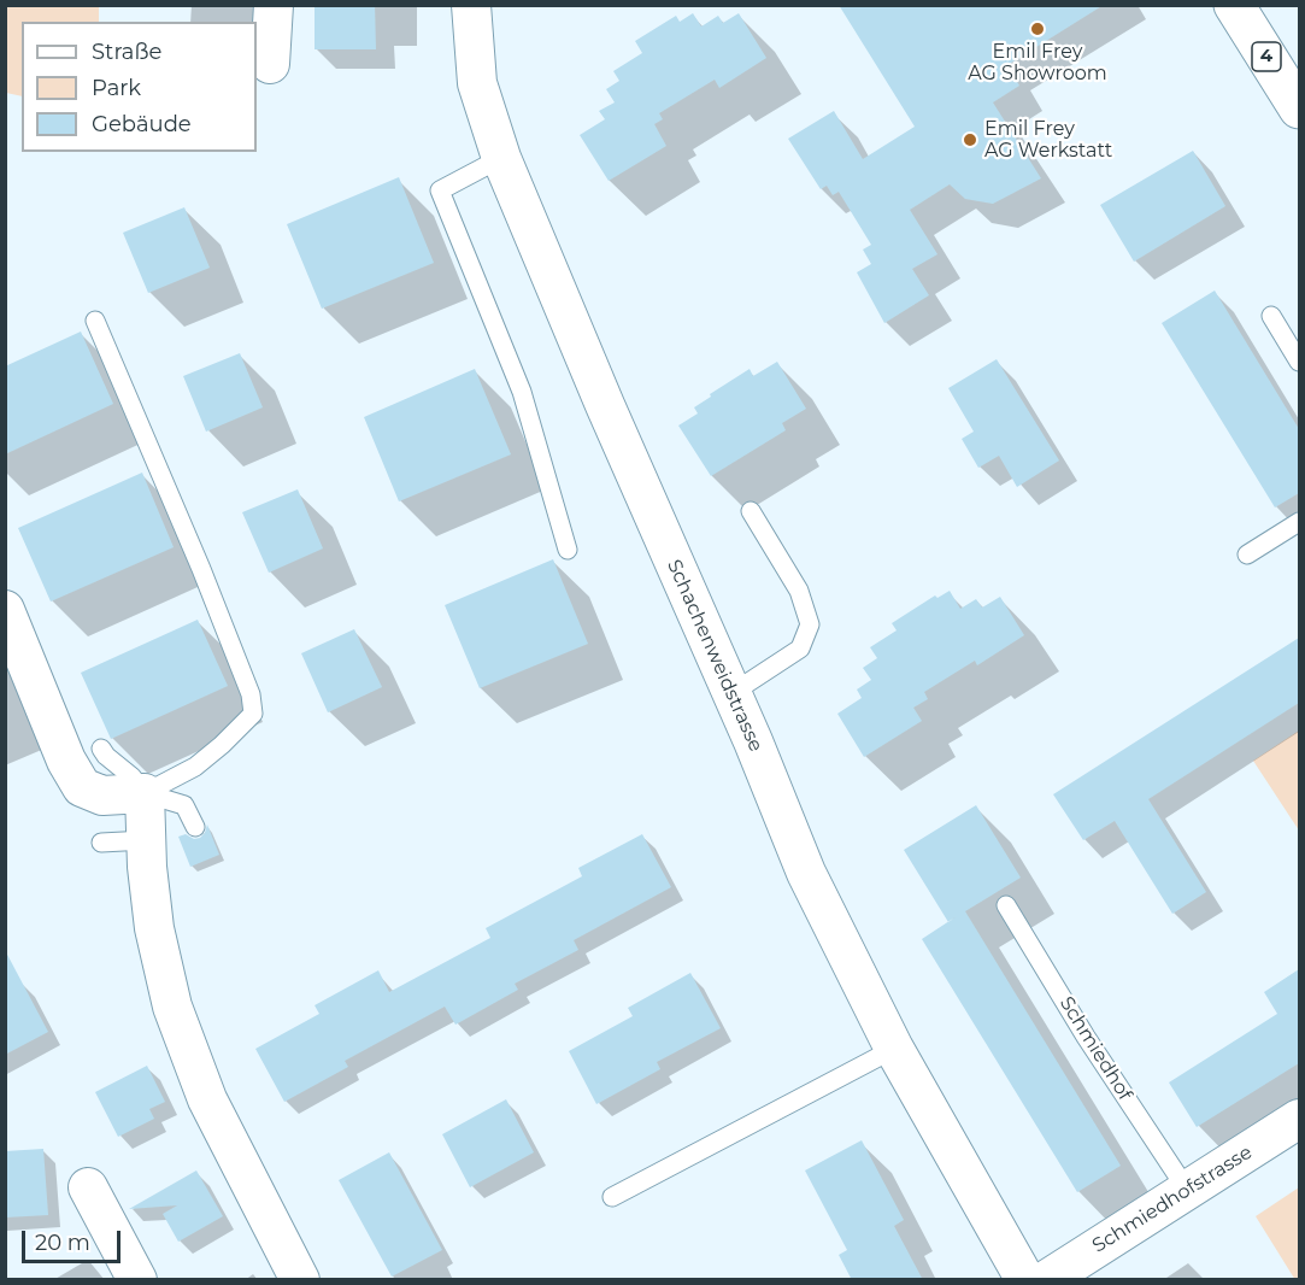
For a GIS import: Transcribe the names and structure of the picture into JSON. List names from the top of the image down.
{
  "streets": {
    "main road": ["4"],
    "street": ["Schachenweidstrasse", "Schmiedhofstrasse"],
    "lane": ["Schmiedhof"]
  },
  "crossings": [
    ["Schmiedhof", "Schmiedhofstrasse"]
  ],
  "places": ["Emil Frey AG Showroom", "Emil Frey AG Werkstatt"],
  "legend": ["Straße", "Park", "Gebäude"],
  "scale_bar": "20 m"
}
